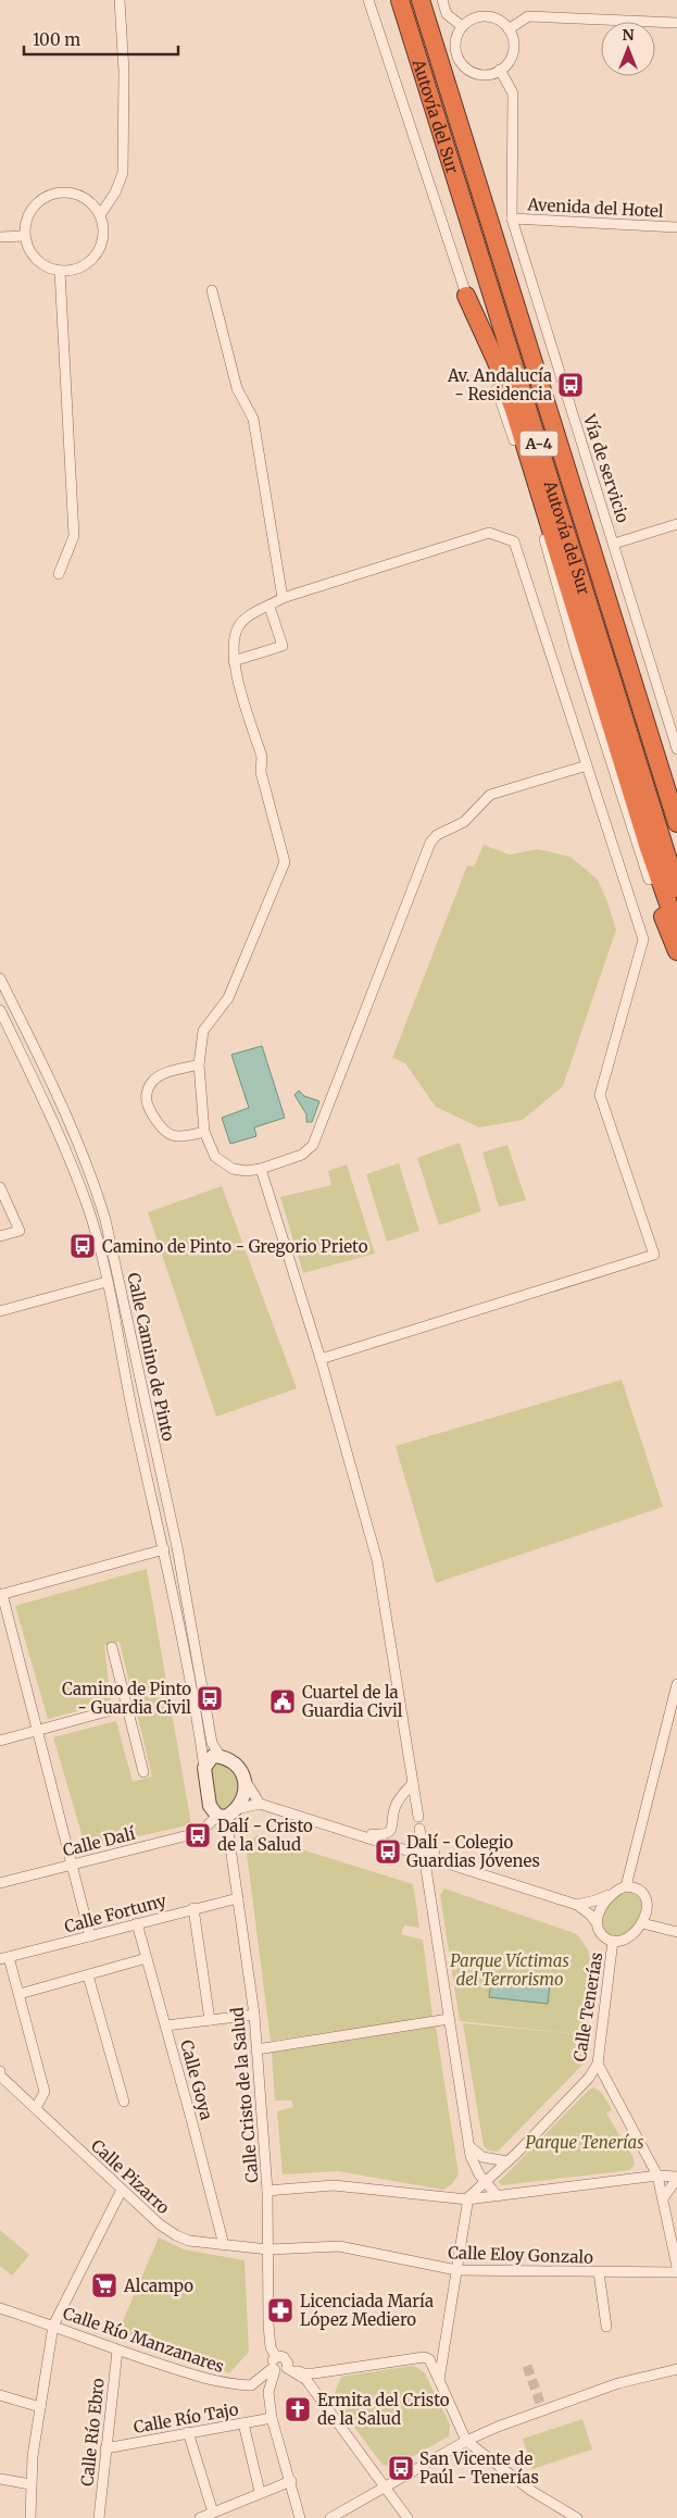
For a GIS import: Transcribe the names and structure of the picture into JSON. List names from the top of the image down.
{
  "streets": {
    "highway": ["Autovía del Sur", "A-4"],
    "street": [
      "Avenida del Hotel",
      "Vía de servicio",
      "Calle Camino de Pinto",
      "Calle Dalí",
      "Calle Fortuny",
      "Calle Tenerías",
      "Calle Goya",
      "Calle Cristo de la Salud",
      "Calle Pizarro",
      "Calle Eloy Gonzalo",
      "Calle Río Manzanares",
      "Calle Río Tajo",
      "Calle Río Ebro"
    ]
  },
  "crossings": [
    ["Avenida del Hotel", "Vía de servicio"],
    ["Calle Camino de Pinto", "Calle Dalí"],
    ["Calle Camino de Pinto", "Calle Cristo de la Salud"],
    ["Calle Dalí", "Calle Cristo de la Salud"],
    ["Calle Fortuny", "Calle Goya"],
    ["Calle Fortuny", "Calle Cristo de la Salud"],
    ["Calle Goya", "Calle Pizarro"],
    ["Calle Cristo de la Salud", "Calle Pizarro"],
    ["Calle Cristo de la Salud", "Calle Eloy Gonzalo"],
    ["Calle Cristo de la Salud", "Calle Río Manzanares"],
    ["Calle Pizarro", "Calle Eloy Gonzalo"],
    ["Calle Río Manzanares", "Calle Río Ebro"],
    ["Calle Río Tajo", "Calle Río Ebro"]
  ],
  "parks": ["Parque Víctimas del Terrorismo", "Parque Tenerías"],
  "places": {
    "bus stop": [
      "Av. Andalucía - Residencia",
      "Camino de Pinto - Gregorio Prieto",
      "Camino de Pinto - Guardia Civil",
      "Dalí - Cristo de la Salud",
      "Dalí - Colegio Guardias Jóvenes",
      "San Vicente de Paúl - Tenerías"
    ],
    "public building": ["Cuartel de la Guardia Civil"],
    "supermarket": ["Alcampo"],
    "pharmacy": ["Licenciada María López Mediero"],
    "church": ["Ermita del Cristo de la Salud"]
  },
  "scale_bar": "100 m",
  "north": "top"
}
